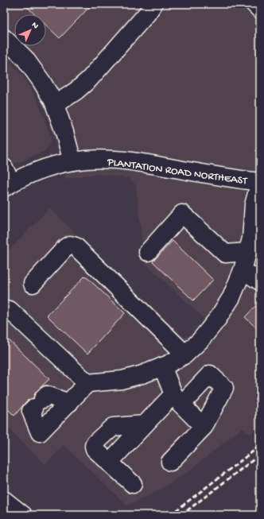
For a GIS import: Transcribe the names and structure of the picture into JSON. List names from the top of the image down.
{
  "streets": {
    "main road": ["PLANTATION ROAD NORTHEAST"]
  },
  "north": "top right"
}
